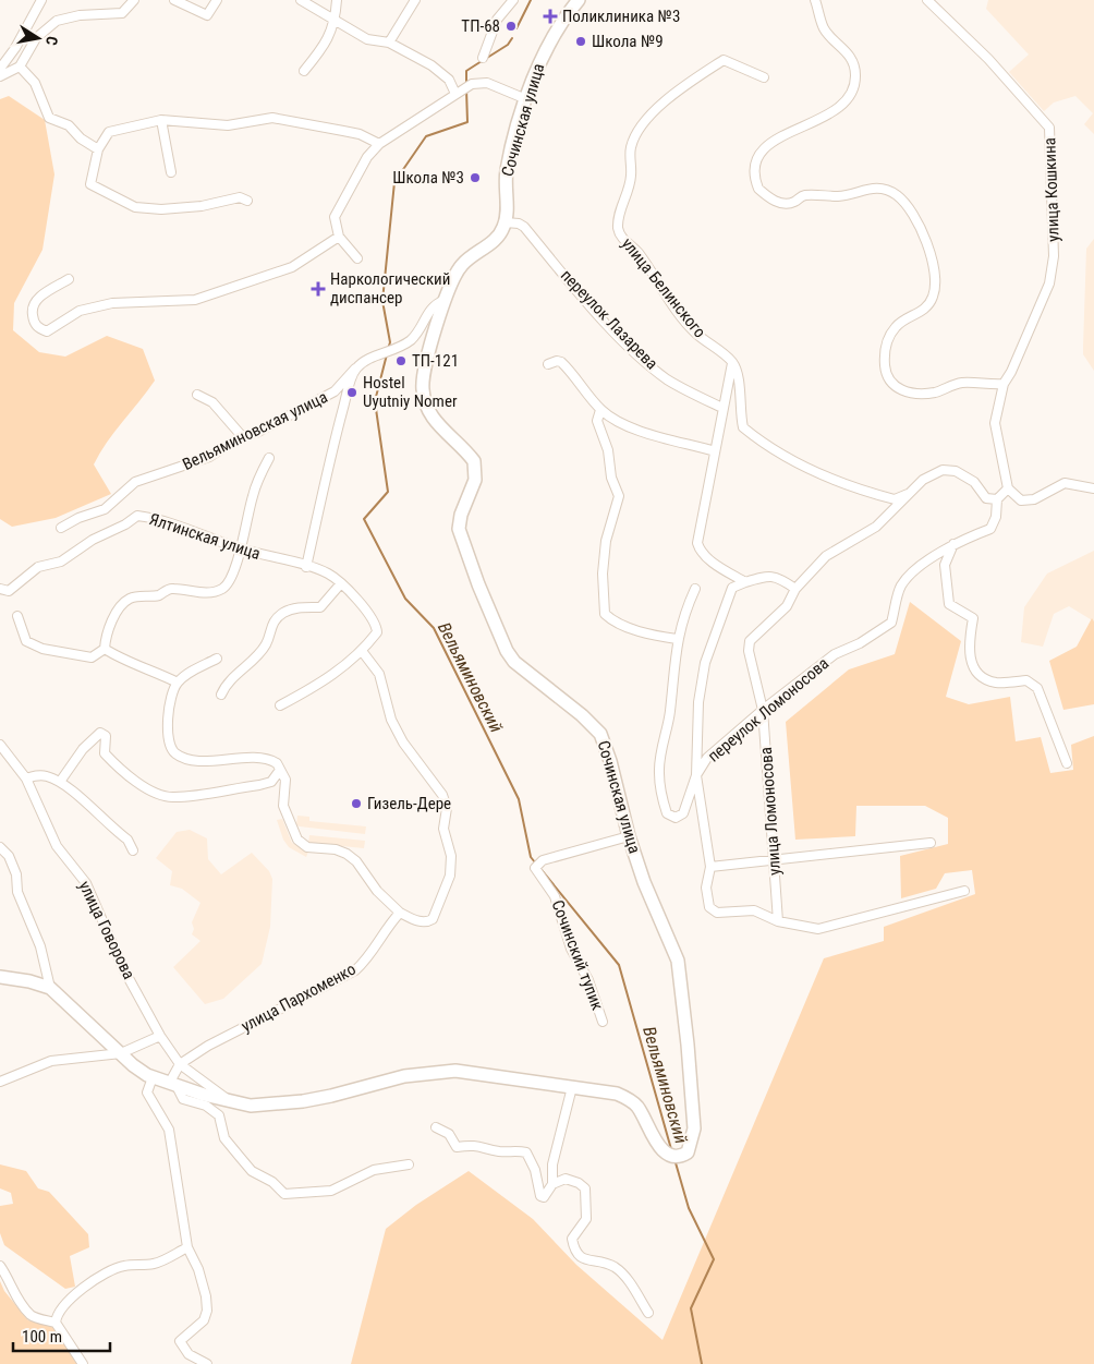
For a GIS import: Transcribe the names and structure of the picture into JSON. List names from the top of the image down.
{
  "streets": {
    "highway": ["Сочинская улица"],
    "street": [
      "улица Кошкина",
      "улица Белинского",
      "переулок Лазарева",
      "Вельяминовская улица",
      "Ялтинская улица",
      "переулок Ломоносова",
      "улица Ломоносова",
      "улица Говорова",
      "Сочинский тупик",
      "улица Пархоменко"
    ]
  },
  "crossings": [
    ["Сочинская улица", "переулок Лазарева"],
    ["Сочинская улица", "Вельяминовская улица"],
    ["Сочинская улица", "улица Говорова"],
    ["Сочинская улица", "Сочинский тупик"],
    ["переулок Ломоносова", "улица Ломоносова"],
    ["улица Говорова", "улица Пархоменко"]
  ],
  "water": ["Вельяминовский"],
  "places": {
    "health": ["Поликлиника №3", "Наркологический диспансер"],
    "other": [
      "ТП-68",
      "Школа №9",
      "Школа №3",
      "ТП-121",
      "Hostel Uyutniy Nomer",
      "Гизель-Дере"
    ]
  },
  "scale_bar": "100 m",
  "north": "right"
}
